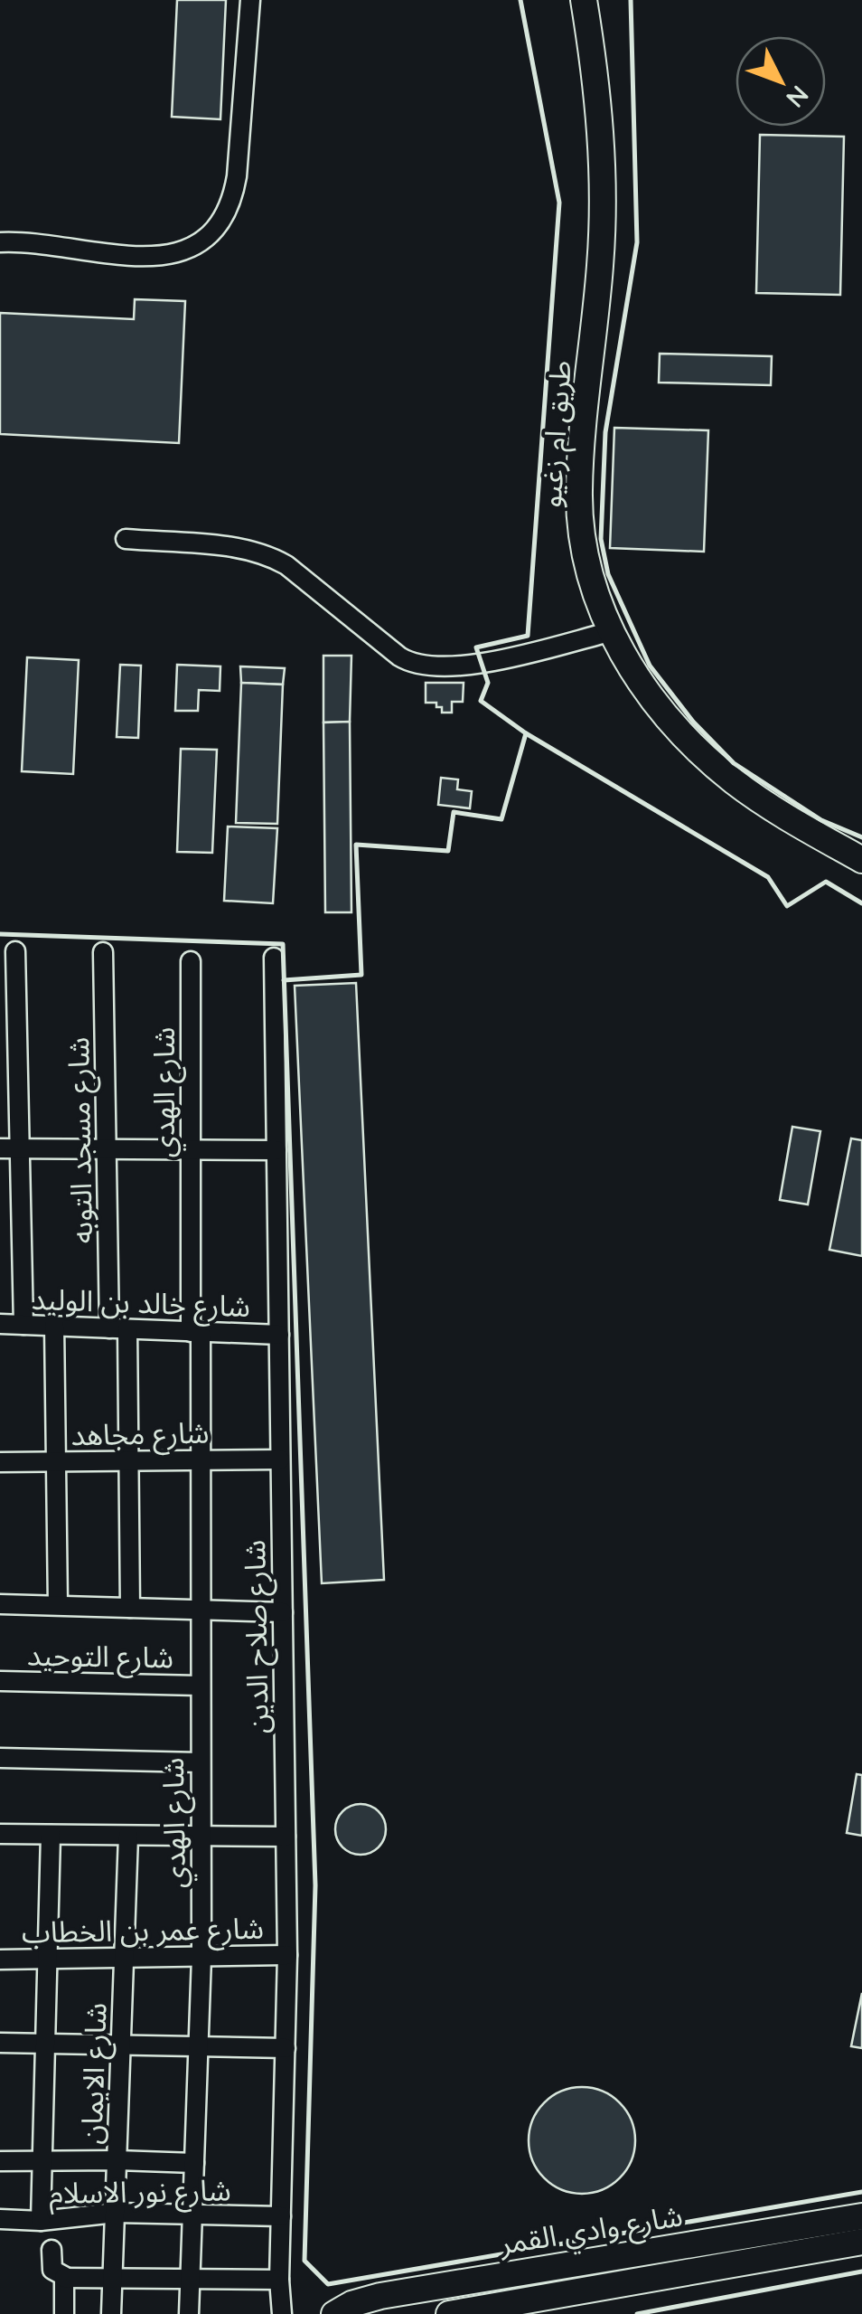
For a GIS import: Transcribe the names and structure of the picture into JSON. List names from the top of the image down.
{
  "streets": {
    "main road": ["طريق ام زغيو", "شارع وادي القمر"],
    "street": [
      "شارع الهدي",
      "شارع مسجد التوبه",
      "شارع خالد بن الوليد",
      "شارع مجاهد",
      "شارع صلاح الدين",
      "شارع التوحيد",
      "شارع عمر بن الخطاب",
      "شارع الايمان",
      "شارع نور الاسلام"
    ]
  },
  "crossings": [
    ["شارع الهدي", "شارع خالد بن الوليد"],
    ["شارع الهدي", "شارع مجاهد"],
    ["شارع الهدي", "شارع التوحيد"],
    ["شارع الهدي", "شارع عمر بن الخطاب"],
    ["شارع الهدي", "شارع نور الاسلام"],
    ["شارع مسجد التوبه", "شارع خالد بن الوليد"],
    ["شارع مسجد التوبه", "شارع مجاهد"],
    ["شارع خالد بن الوليد", "شارع صلاح الدين"],
    ["شارع مجاهد", "شارع صلاح الدين"],
    ["شارع صلاح الدين", "شارع عمر بن الخطاب"],
    ["شارع صلاح الدين", "شارع نور الاسلام"],
    ["شارع عمر بن الخطاب", "شارع الايمان"],
    ["شارع الايمان", "شارع نور الاسلام"]
  ],
  "north": "bottom right"
}
